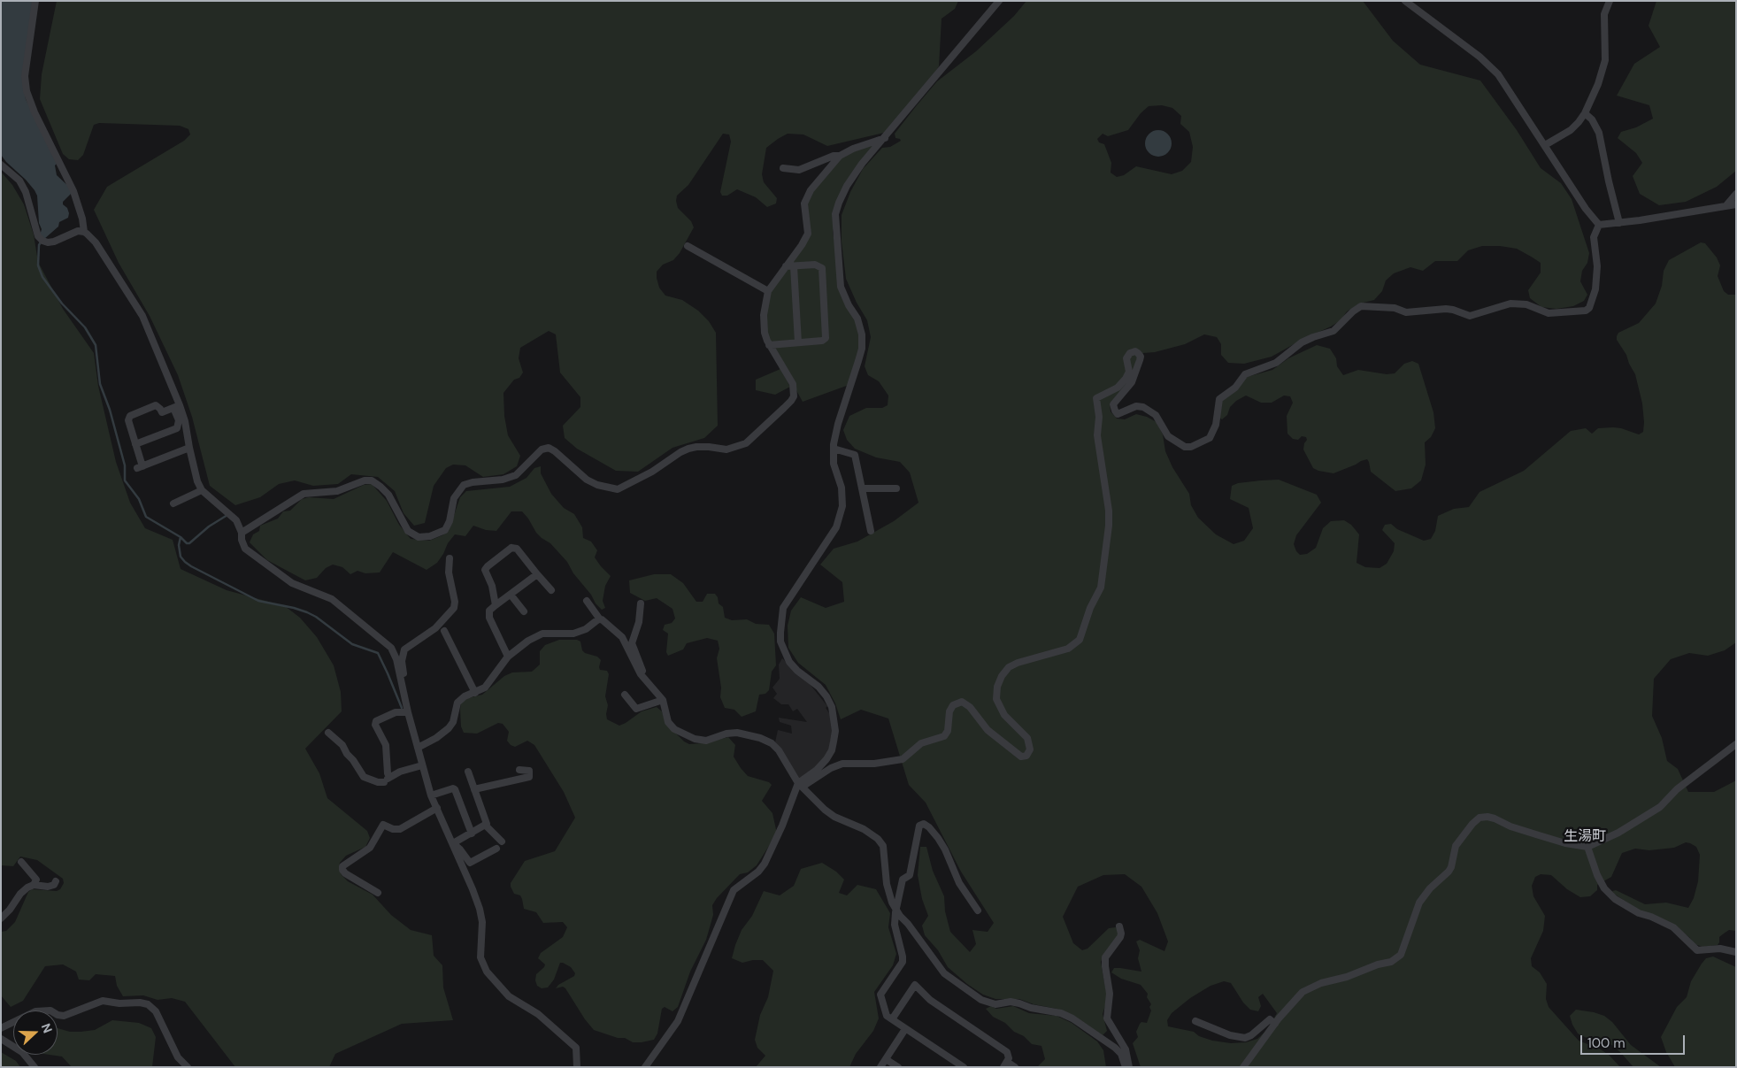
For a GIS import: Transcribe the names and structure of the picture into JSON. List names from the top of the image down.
{
  "districts": ["生湯町"],
  "scale_bar": "100 m",
  "north": "right"
}
